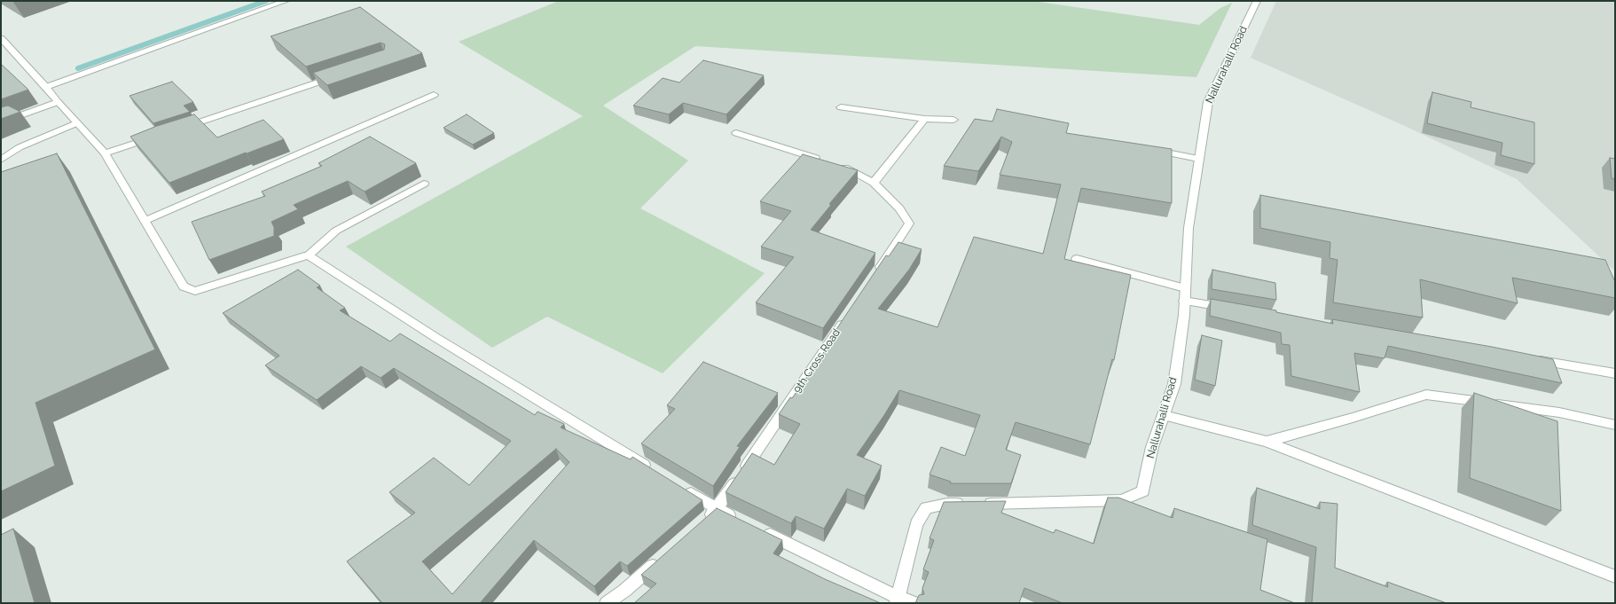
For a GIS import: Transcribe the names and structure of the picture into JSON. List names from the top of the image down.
{
  "streets": {
    "street": ["Nallurahalli Road", "9th Cross Road"]
  }
}
